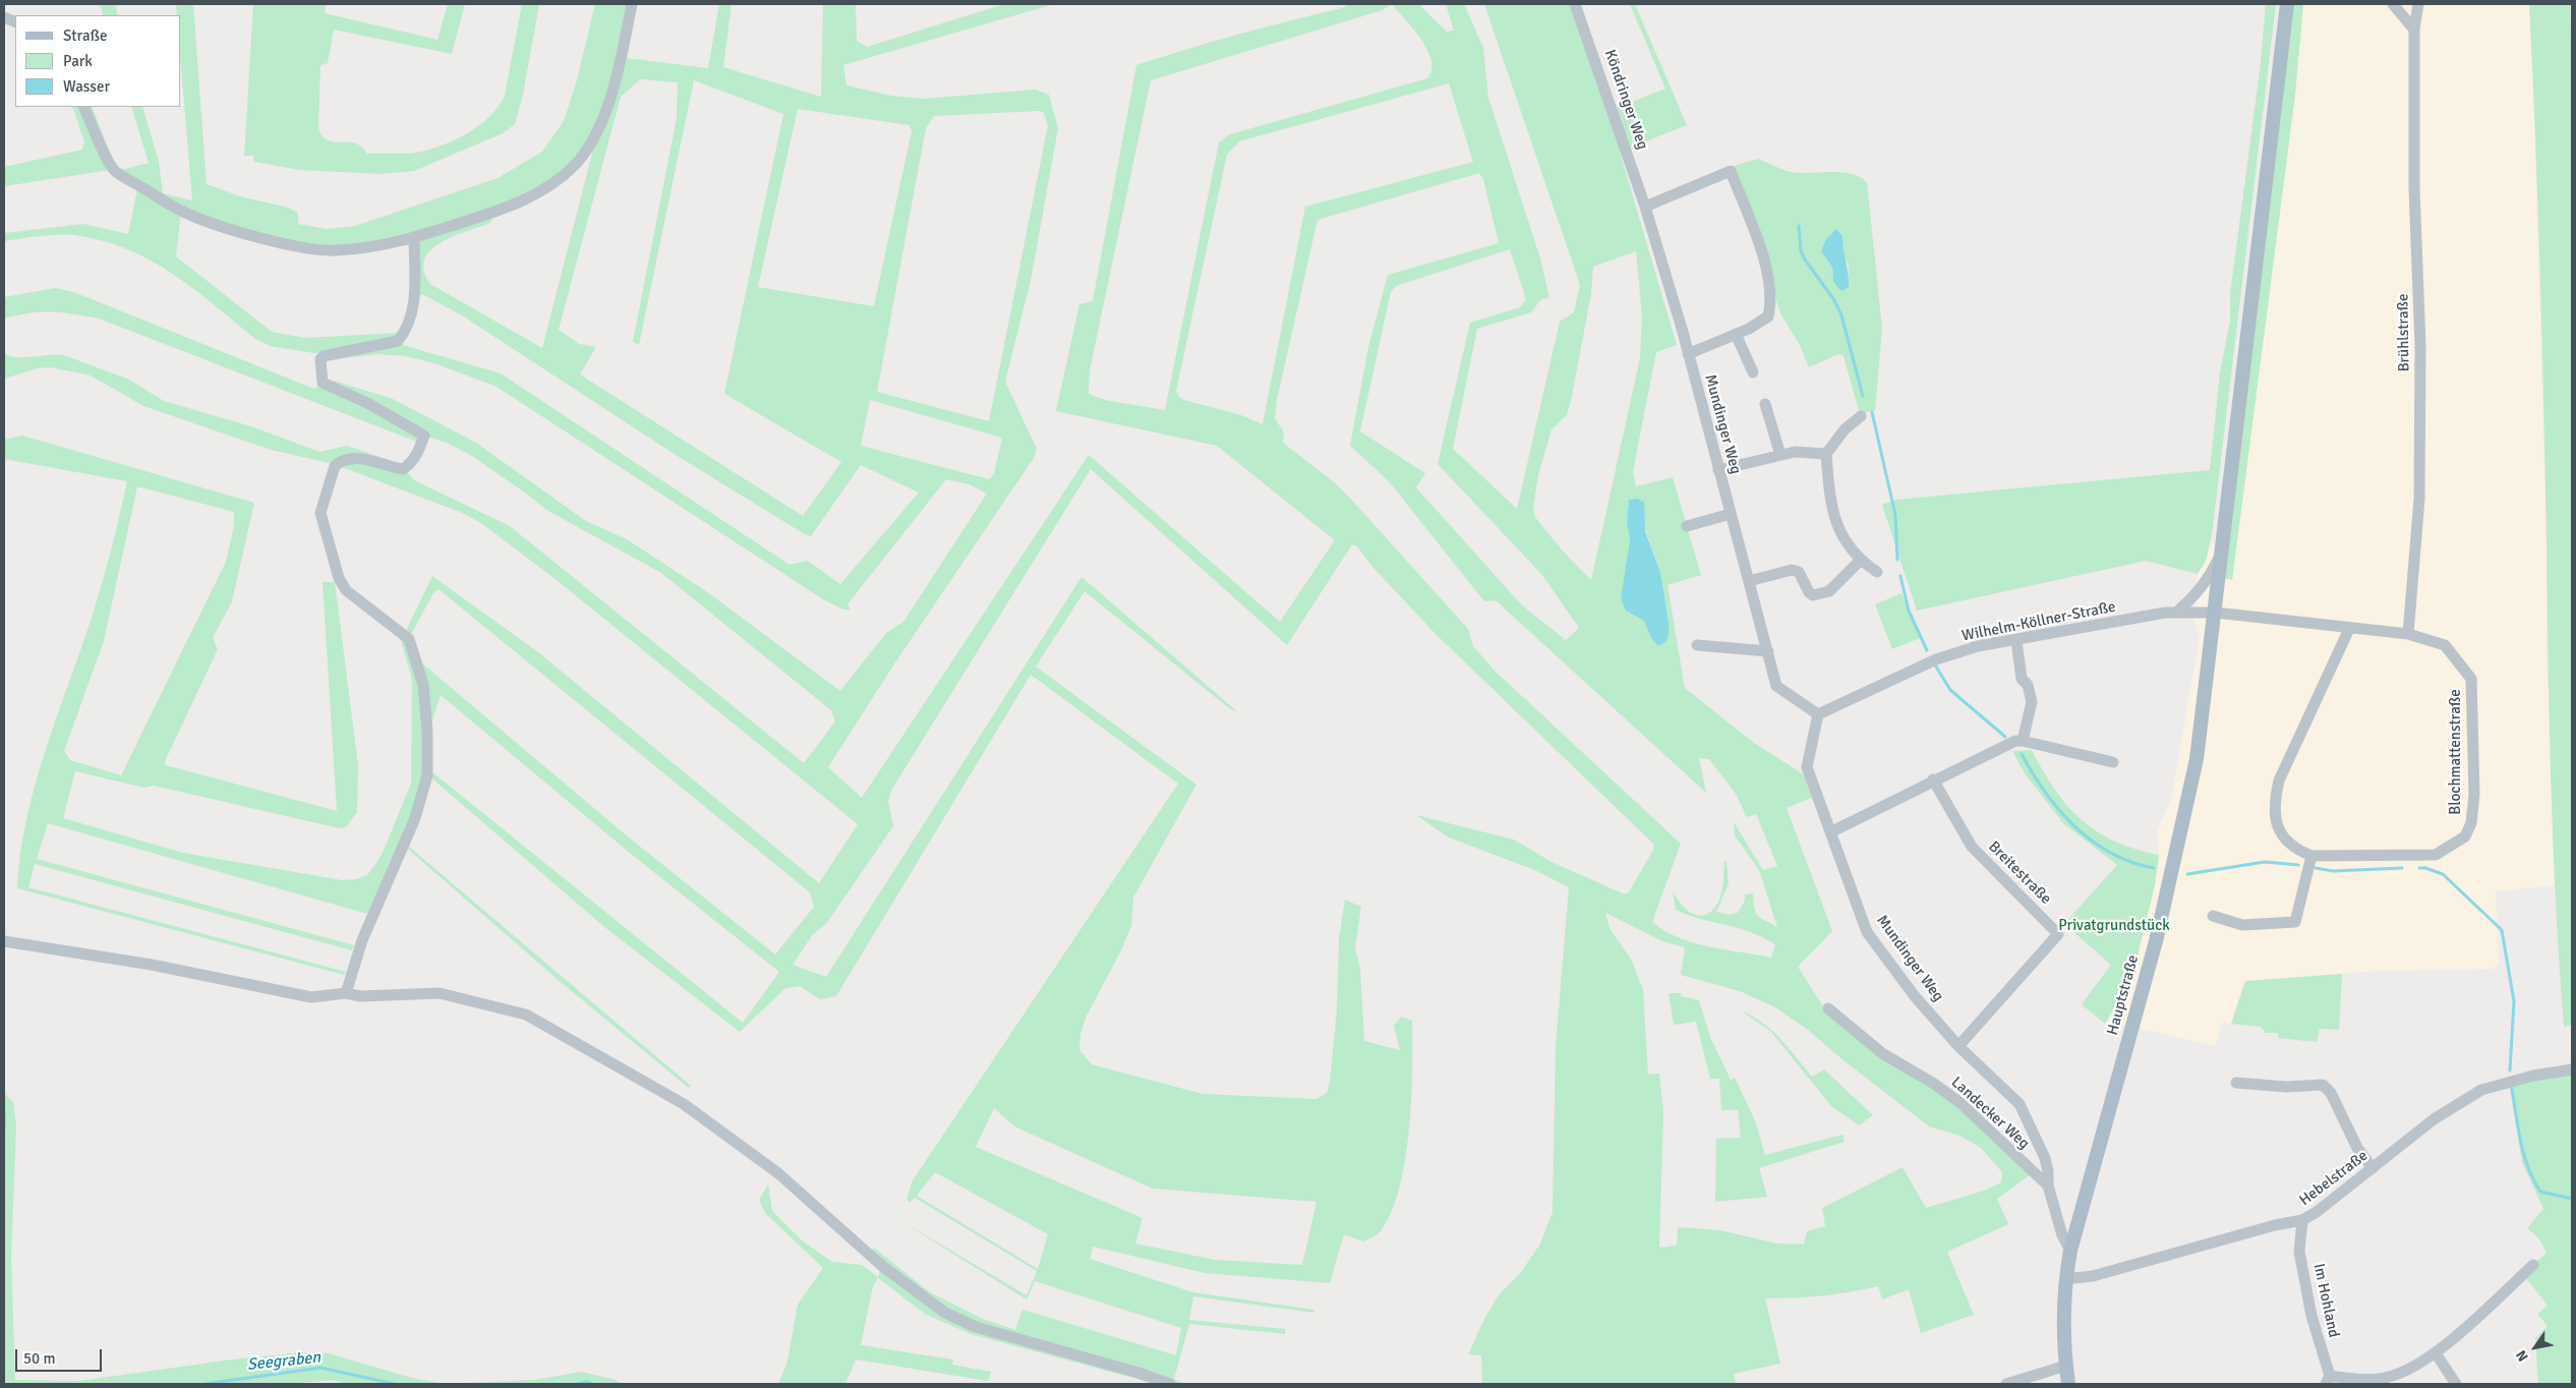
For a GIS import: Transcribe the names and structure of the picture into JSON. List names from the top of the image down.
{
  "streets": {
    "main road": ["Hauptstraße"],
    "street": [
      "Köndringer Weg",
      "Brühlstraße",
      "Mundinger Weg",
      "Wilhelm-Köllner-Straße",
      "Blochmattenstraße",
      "Breitestraße",
      "Landecker Weg",
      "Hebelstraße",
      "Im Hohland"
    ]
  },
  "crossings": [
    ["Köndringer Weg", "Mundinger Weg"],
    ["Brühlstraße", "Blochmattenstraße"],
    ["Mundinger Weg", "Wilhelm-Köllner-Straße"],
    ["Mundinger Weg", "Breitestraße"],
    ["Mundinger Weg", "Landecker Weg"],
    ["Wilhelm-Köllner-Straße", "Blochmattenstraße"],
    ["Wilhelm-Köllner-Straße", "Hauptstraße"],
    ["Blochmattenstraße", "Hauptstraße"],
    ["Hauptstraße", "Landecker Weg"],
    ["Hauptstraße", "Hebelstraße"],
    ["Hebelstraße", "Im Hohland"]
  ],
  "water": ["Seegraben"],
  "parks": ["Privatgrundstück"],
  "legend": ["Straße", "Park", "Wasser"],
  "scale_bar": "50 m",
  "north": "bottom left"
}
